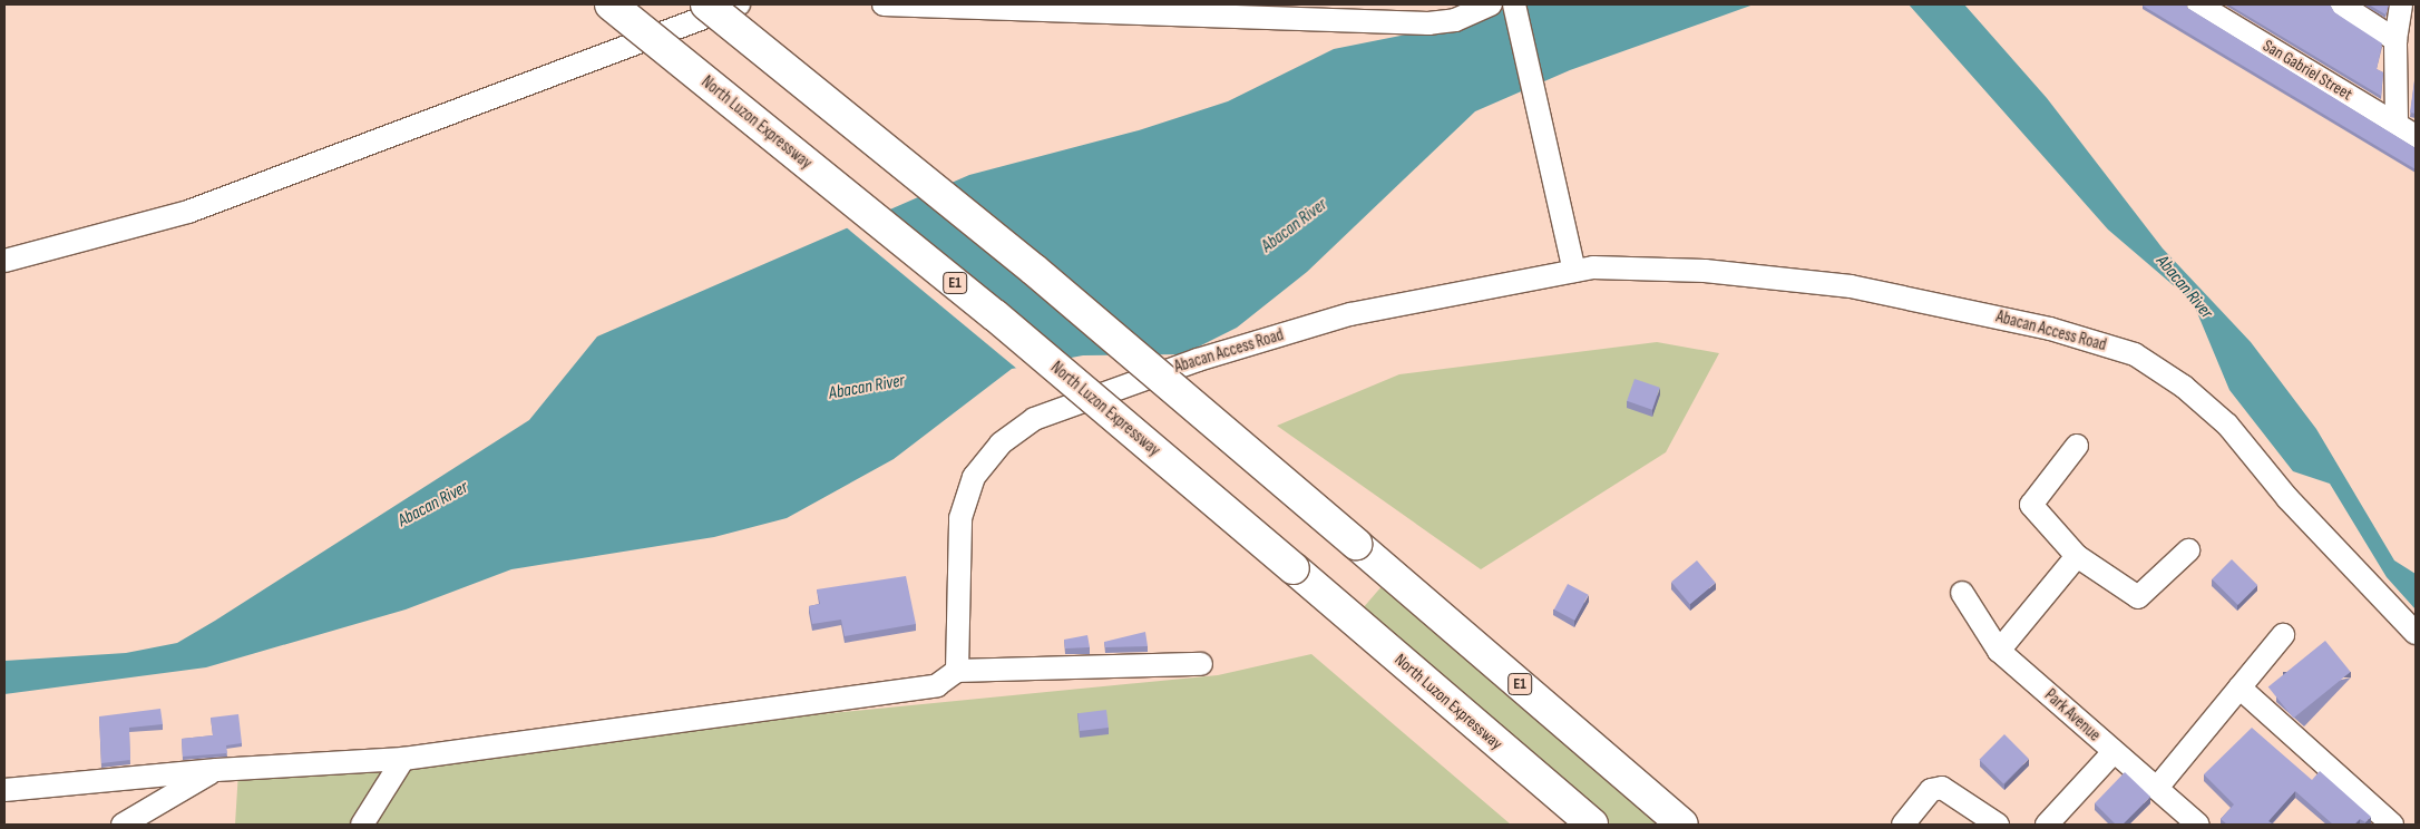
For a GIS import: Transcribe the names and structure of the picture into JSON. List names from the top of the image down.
{
  "streets": {
    "highway": ["North Luzon Expressway", "E1"],
    "street": ["San Gabriel Street", "Abacan Access Road", "Park Avenue"]
  },
  "water": ["Abacan River"]
}
